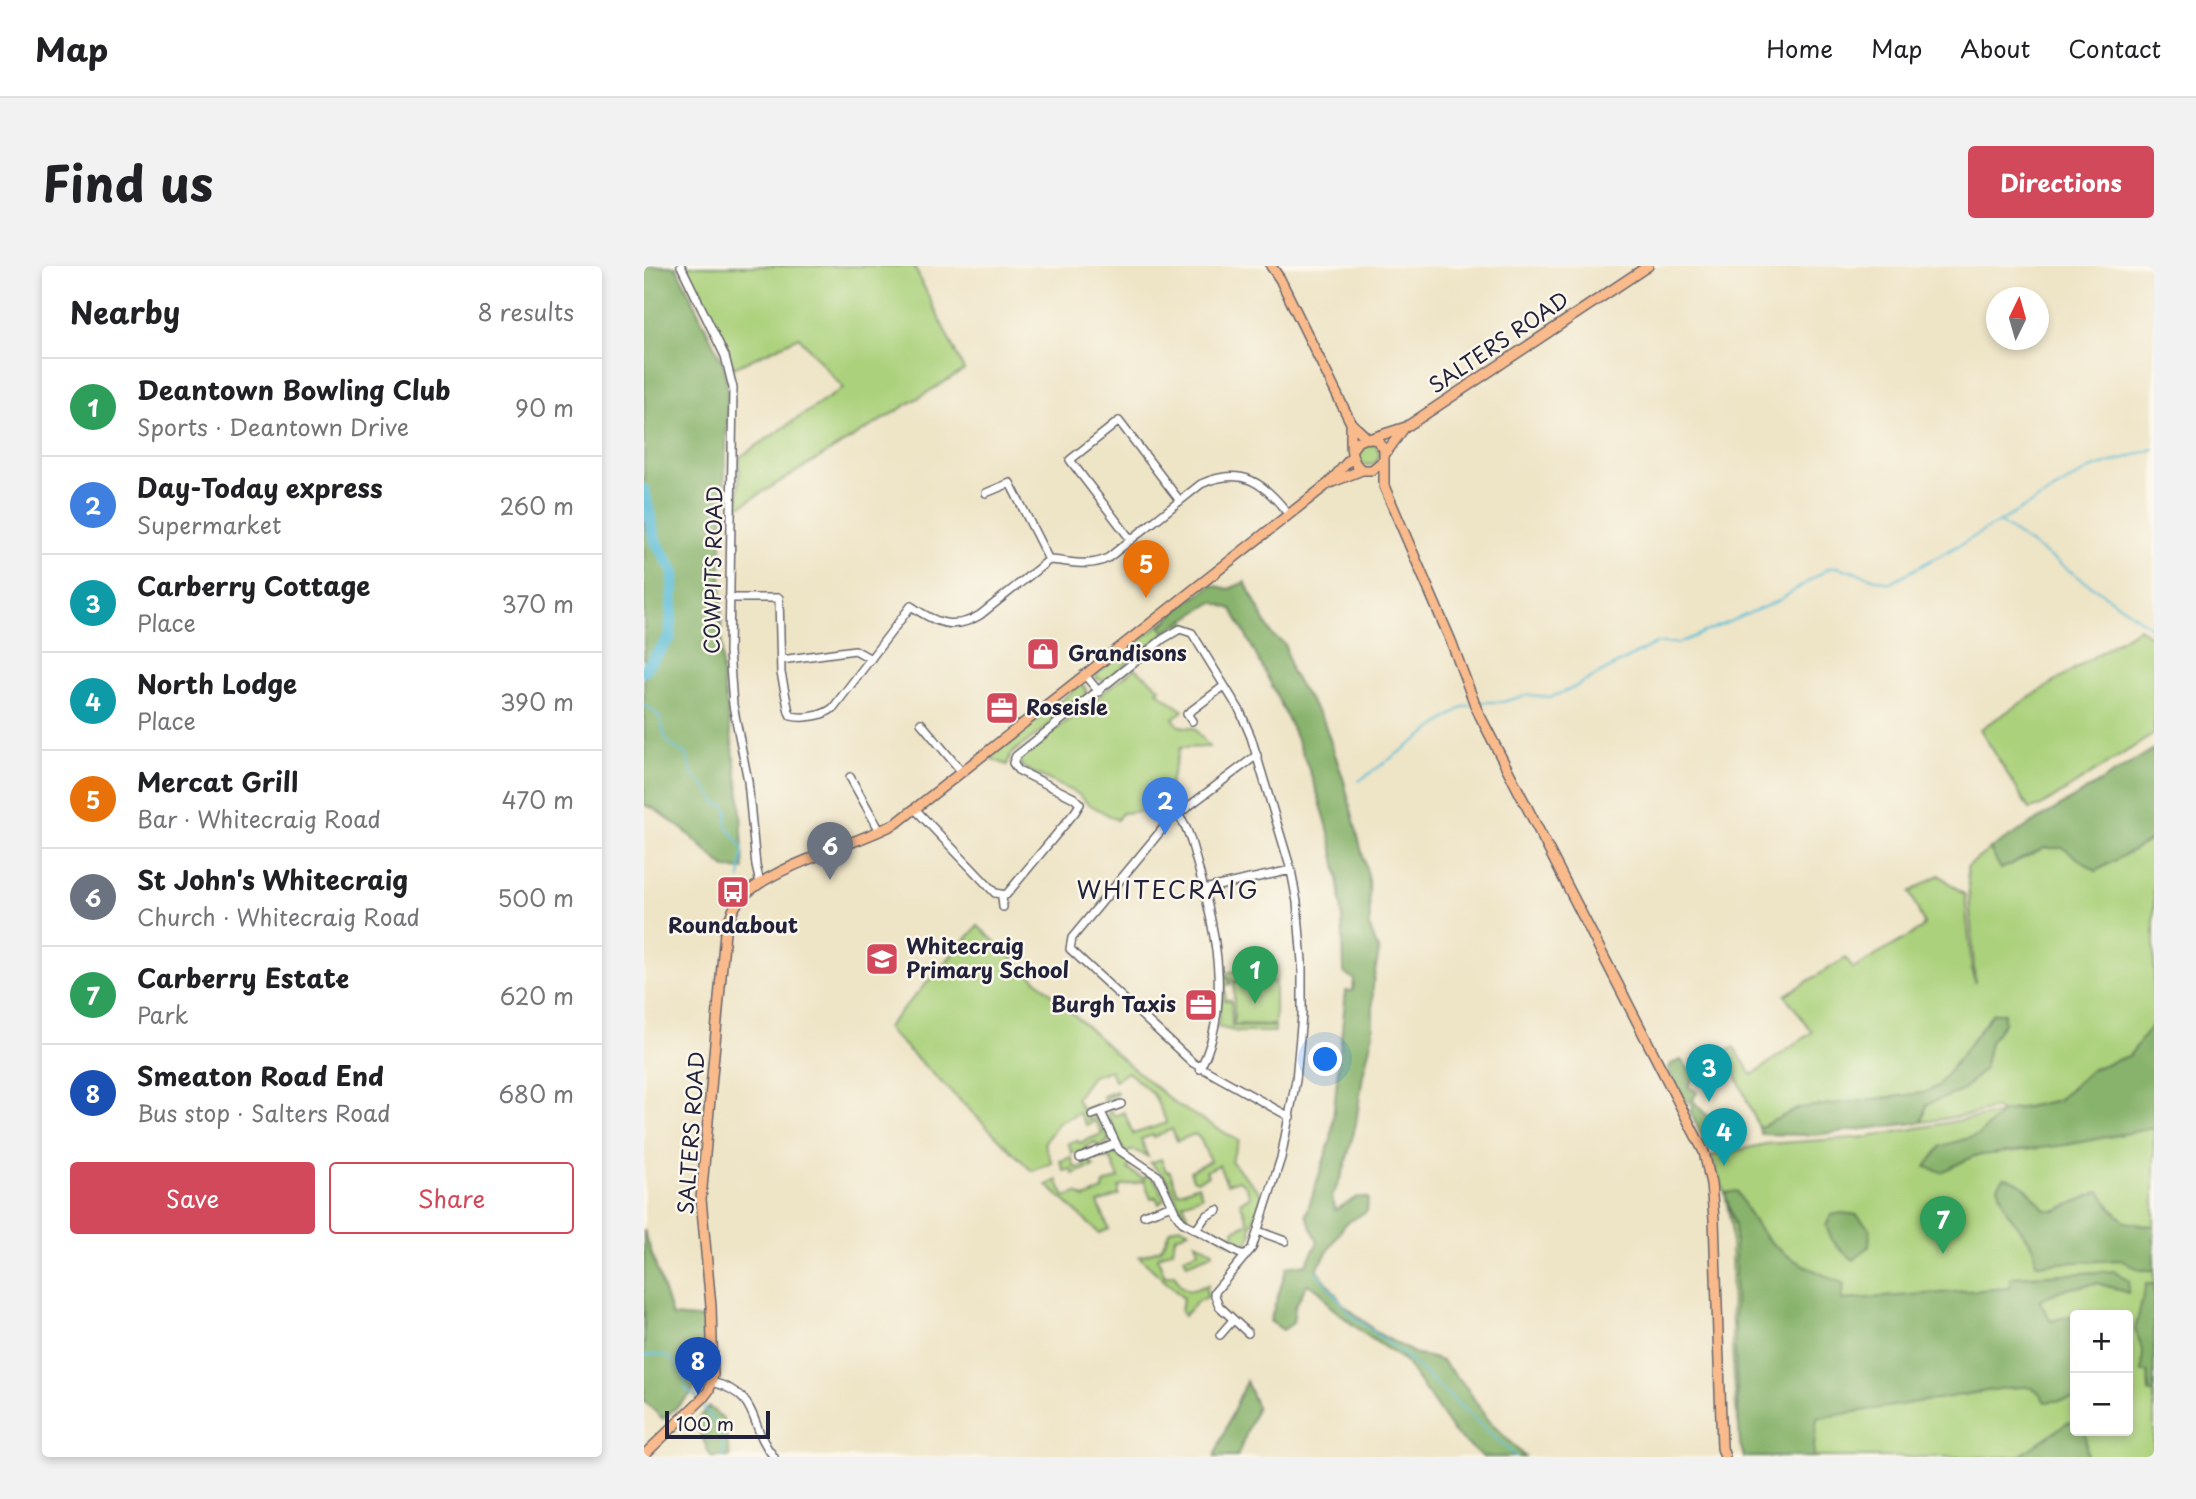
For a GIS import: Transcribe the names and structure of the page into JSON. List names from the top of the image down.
{
  "streets": {
    "main road": ["SALTERS ROAD"],
    "street": ["COWPITS ROAD"]
  },
  "crossings": [
    ["SALTERS ROAD", "COWPITS ROAD"]
  ],
  "districts": ["WHITECRAIG"],
  "places": {
    "shop": ["Grandisons"],
    "office": ["Roseisle", "Burgh Taxis"],
    "bus stop": ["Roundabout"],
    "school or university": ["Whitecraig Primary School"]
  },
  "scale_bar": "100 m",
  "north": "top",
  "page": {
    "header": "Map",
    "nav": [
      "Home",
      "Map",
      "About",
      "Contact"
    ],
    "title": "Find us",
    "buttons": [
      "Directions",
      ["Save", "Share"]
    ],
    "heading": ["Nearby", "8 results"],
    "list": [
      {
        "mark": "1",
        "name": "Deantown Bowling Club",
        "note": "Sports · Deantown Drive",
        "value": "90 m"
      },
      {
        "mark": "2",
        "name": "Day-Today express",
        "note": "Supermarket",
        "value": "260 m"
      },
      {
        "mark": "3",
        "name": "Carberry Cottage",
        "note": "Place",
        "value": "370 m"
      },
      {
        "mark": "4",
        "name": "North Lodge",
        "note": "Place",
        "value": "390 m"
      },
      {
        "mark": "5",
        "name": "Mercat Grill",
        "note": "Bar · Whitecraig Road",
        "value": "470 m"
      },
      {
        "mark": "6",
        "name": "St John's Whitecraig",
        "note": "Church · Whitecraig Road",
        "value": "500 m"
      },
      {
        "mark": "7",
        "name": "Carberry Estate",
        "note": "Park",
        "value": "620 m"
      },
      {
        "mark": "8",
        "name": "Smeaton Road End",
        "note": "Bus stop · Salters Road",
        "value": "680 m"
      }
    ],
    "pins": [
      "5",
      "2",
      "6",
      "1",
      "3",
      "4",
      "7",
      "8"
    ],
    "map_buttons": ["+", "−"],
    "scale": "100 m"
  }
}
